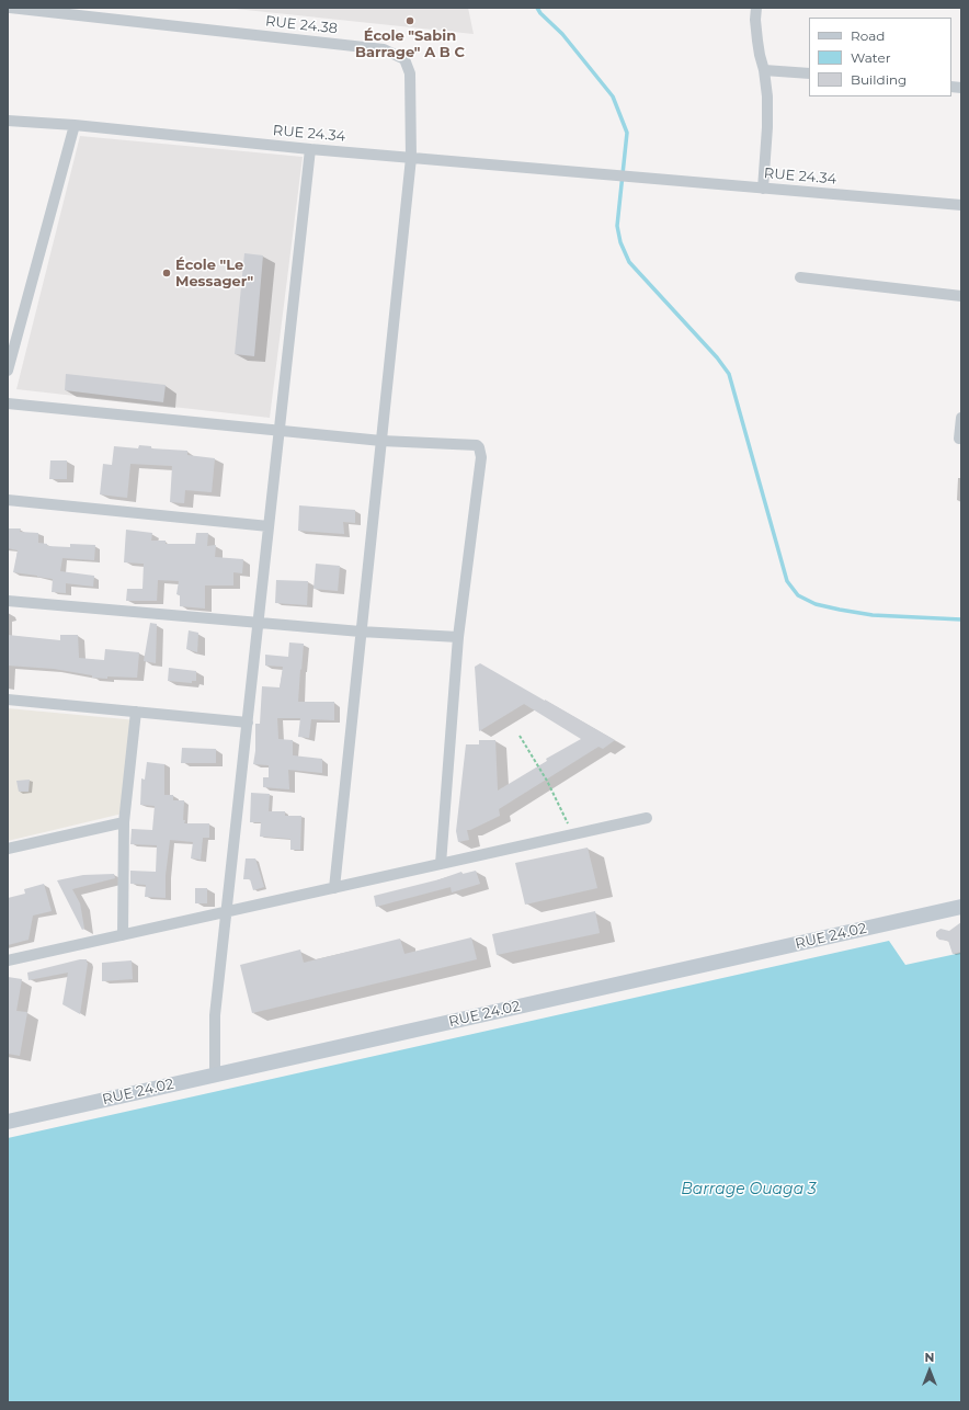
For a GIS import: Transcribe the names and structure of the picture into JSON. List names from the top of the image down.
{
  "streets": {
    "street": ["RUE 24.38", "RUE 24.34", "RUE 24.02"]
  },
  "crossings": [
    ["RUE 24.38", "RUE 24.34"]
  ],
  "water": ["Barrage Ouaga 3"],
  "places": ["École \"Sabin Barrage\" A B C", "École \"Le Messager\""],
  "legend": ["Road", "Water", "Building"],
  "north": "top"
}
